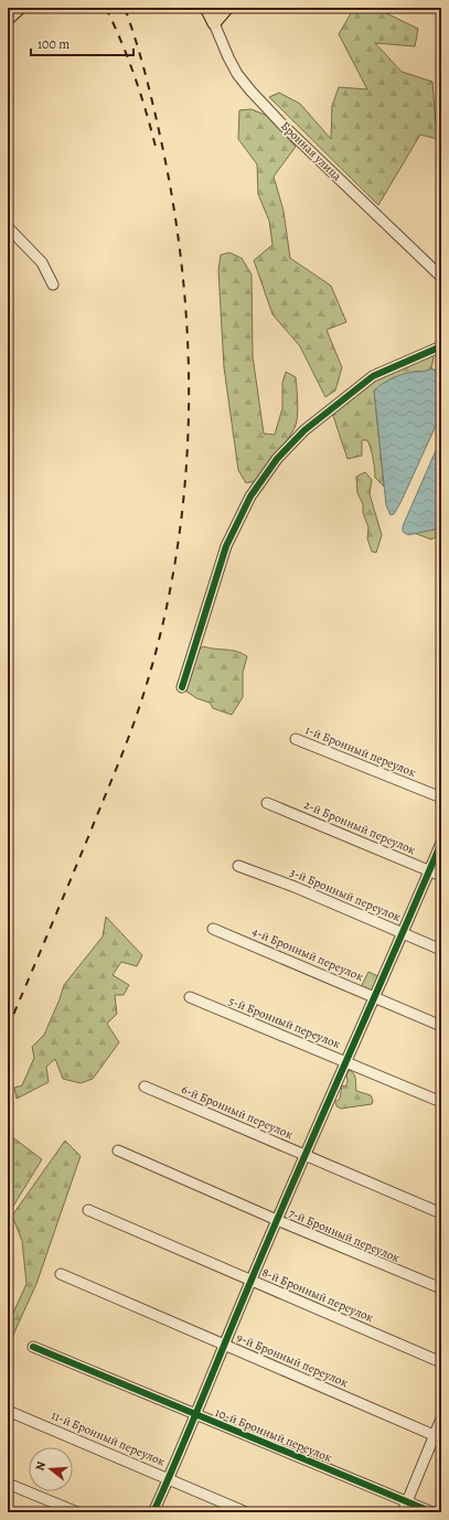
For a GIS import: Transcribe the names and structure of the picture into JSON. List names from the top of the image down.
{
  "streets": {
    "main road": ["Бронная улица"],
    "street": [
      "1-й Бронный переулок",
      "2-й Бронный переулок",
      "3-й Бронный переулок",
      "4-й Бронный переулок",
      "5-й Бронный переулок",
      "6-й Бронный переулок",
      "7-й Бронный переулок",
      "8-й Бронный переулок",
      "9-й Бронный переулок",
      "10-й Бронный переулок",
      "11-й Бронный переулок"
    ]
  },
  "scale_bar": "100 m",
  "north": "left"
}
